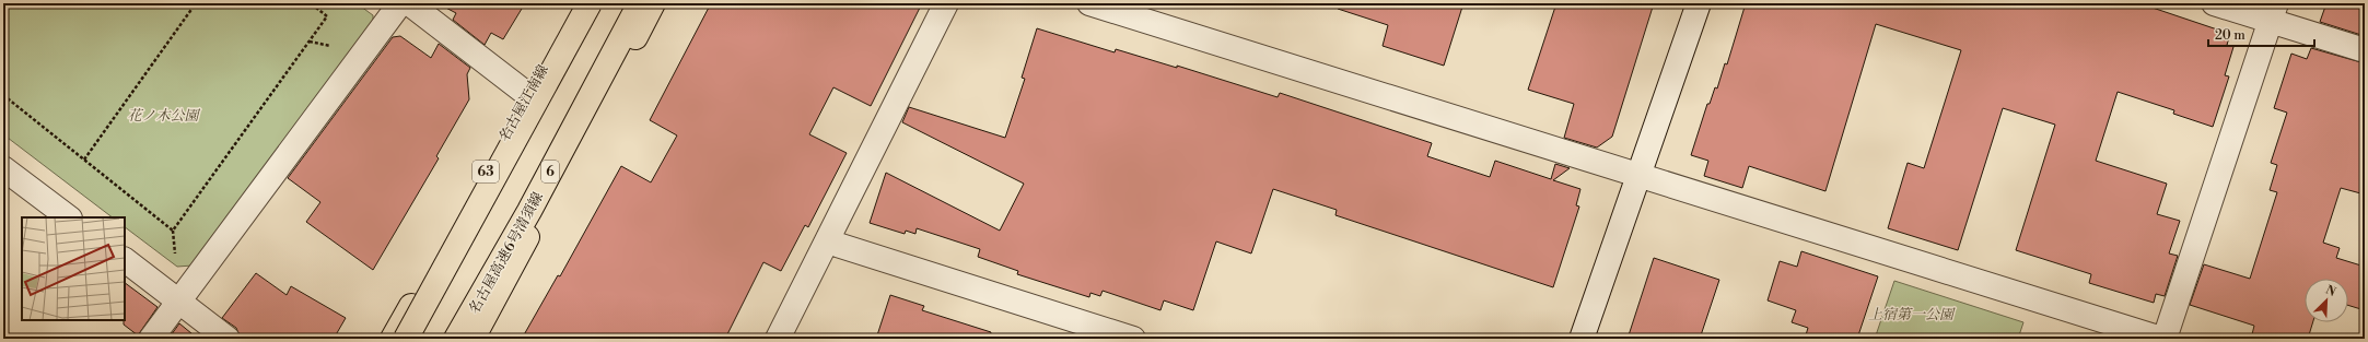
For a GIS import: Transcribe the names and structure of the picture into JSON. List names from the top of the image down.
{
  "streets": {
    "main road": [
      "名古屋江南線",
      "63",
      "6",
      "名古屋高速6号清須線"
    ]
  },
  "parks": ["花ノ木公園", "上宿第一公園"],
  "scale_bar": "20 m",
  "north": "top right"
}
